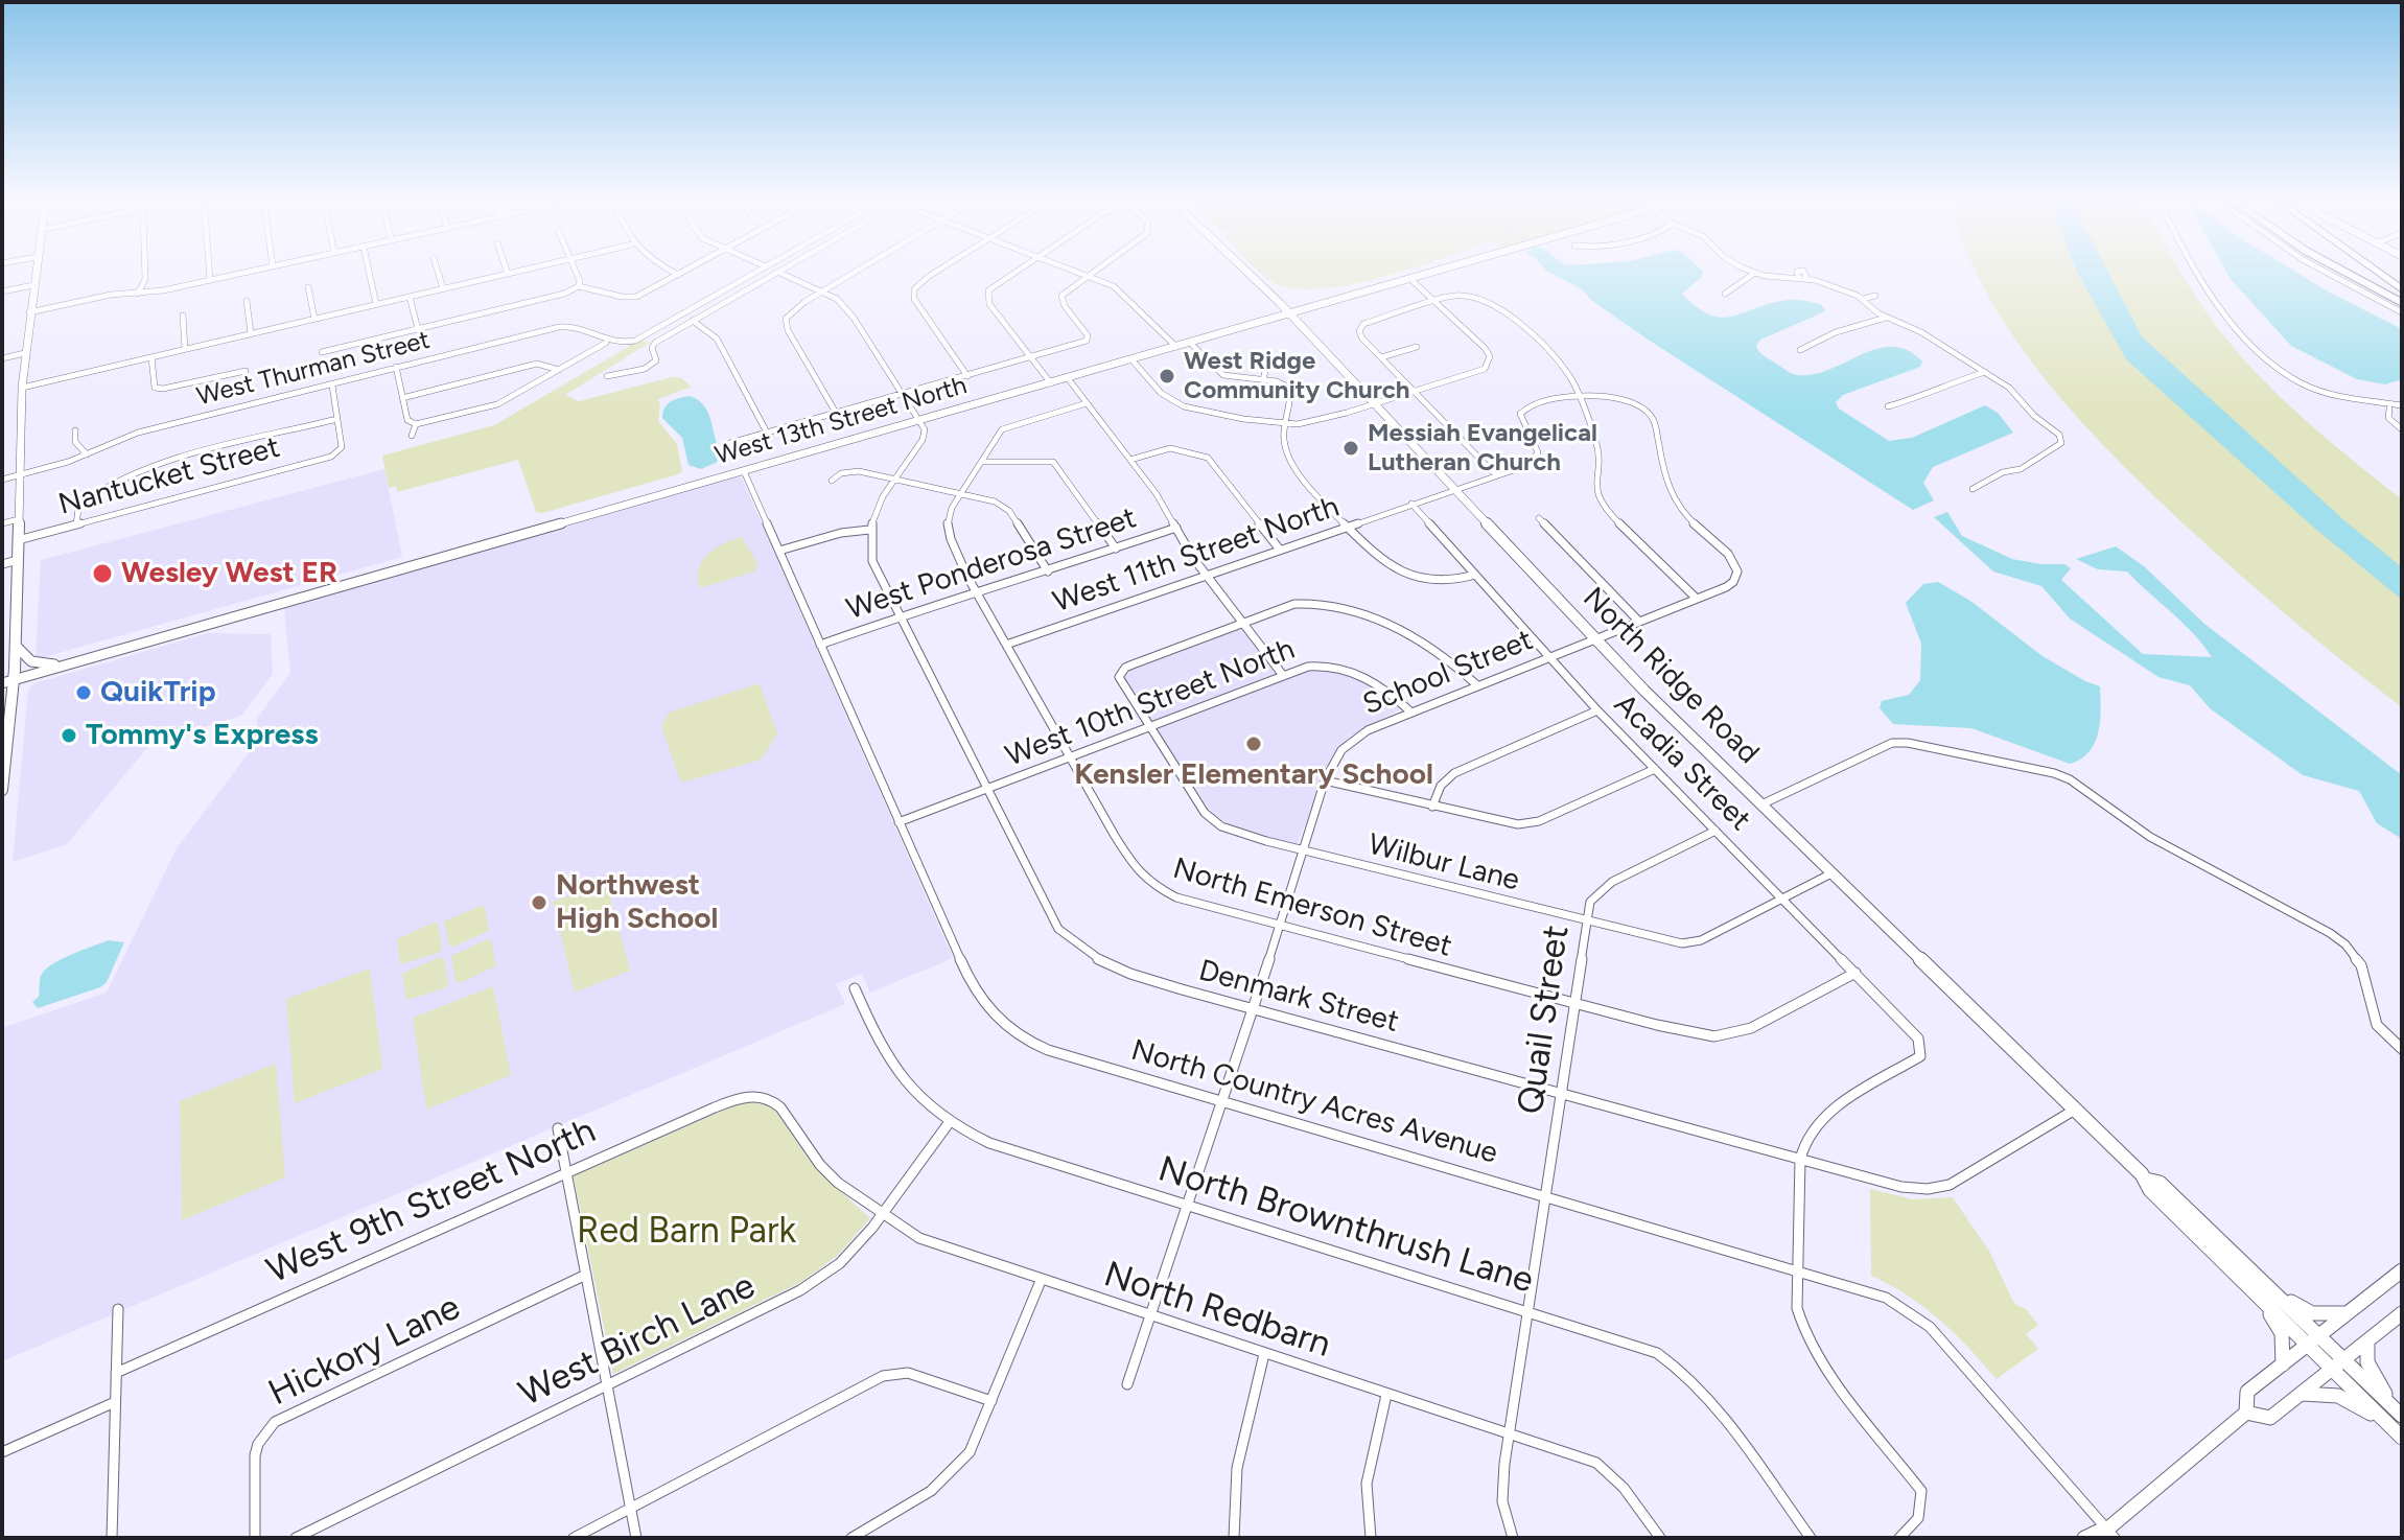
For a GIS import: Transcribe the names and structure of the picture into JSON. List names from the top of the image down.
{
  "streets": {
    "main road": ["North Ridge Road"],
    "street": [
      "West Thurman Street",
      "West 13th Street North",
      "Nantucket Street",
      "West 11th Street North",
      "West Ponderosa Street",
      "School Street",
      "West 10th Street North",
      "Acadia Street",
      "Wilbur Lane",
      "North Emerson Street",
      "Denmark Street",
      "Quail Street",
      "North Country Acres Avenue",
      "West 9th Street North",
      "North Brownthrush Lane",
      "North Redbarn",
      "West Birch Lane",
      "Hickory Lane"
    ]
  },
  "crossings": [
    ["West 13th Street North", "North Ridge Road"],
    ["West 13th Street North", "North Country Acres Avenue"],
    ["West 11th Street North", "North Ridge Road"],
    ["West 11th Street North", "Acadia Street"],
    ["West 11th Street North", "North Emerson Street"],
    ["West Ponderosa Street", "North Emerson Street"],
    ["West Ponderosa Street", "Denmark Street"],
    ["West Ponderosa Street", "North Country Acres Avenue"],
    ["School Street", "North Ridge Road"],
    ["School Street", "West 10th Street North"],
    ["School Street", "Acadia Street"],
    ["School Street", "Wilbur Lane"],
    ["School Street", "North Emerson Street"],
    ["School Street", "Denmark Street"],
    ["School Street", "North Country Acres Avenue"],
    ["School Street", "North Brownthrush Lane"],
    ["School Street", "North Redbarn"],
    ["North Ridge Road", "Wilbur Lane"],
    ["North Ridge Road", "Denmark Street"],
    ["West 10th Street North", "Wilbur Lane"],
    ["West 10th Street North", "North Emerson Street"],
    ["West 10th Street North", "Denmark Street"],
    ["West 10th Street North", "North Country Acres Avenue"],
    ["Acadia Street", "Wilbur Lane"],
    ["Acadia Street", "North Emerson Street"],
    ["Acadia Street", "Denmark Street"],
    ["Acadia Street", "Quail Street"],
    ["Wilbur Lane", "Quail Street"],
    ["North Emerson Street", "Quail Street"],
    ["Denmark Street", "Quail Street"],
    ["Quail Street", "North Country Acres Avenue"],
    ["Quail Street", "North Brownthrush Lane"],
    ["Quail Street", "North Redbarn"],
    ["West 9th Street North", "North Redbarn"],
    ["North Brownthrush Lane", "West Birch Lane"],
    ["North Redbarn", "West Birch Lane"]
  ],
  "parks": ["Red Barn Park"],
  "places": [
    "West Ridge Community Church",
    "Messiah Evangelical Lutheran Church",
    "Wesley West ER",
    "QuikTrip",
    "Tommy's Express",
    "Kensler Elementary School",
    "Northwest High School"
  ]
}
